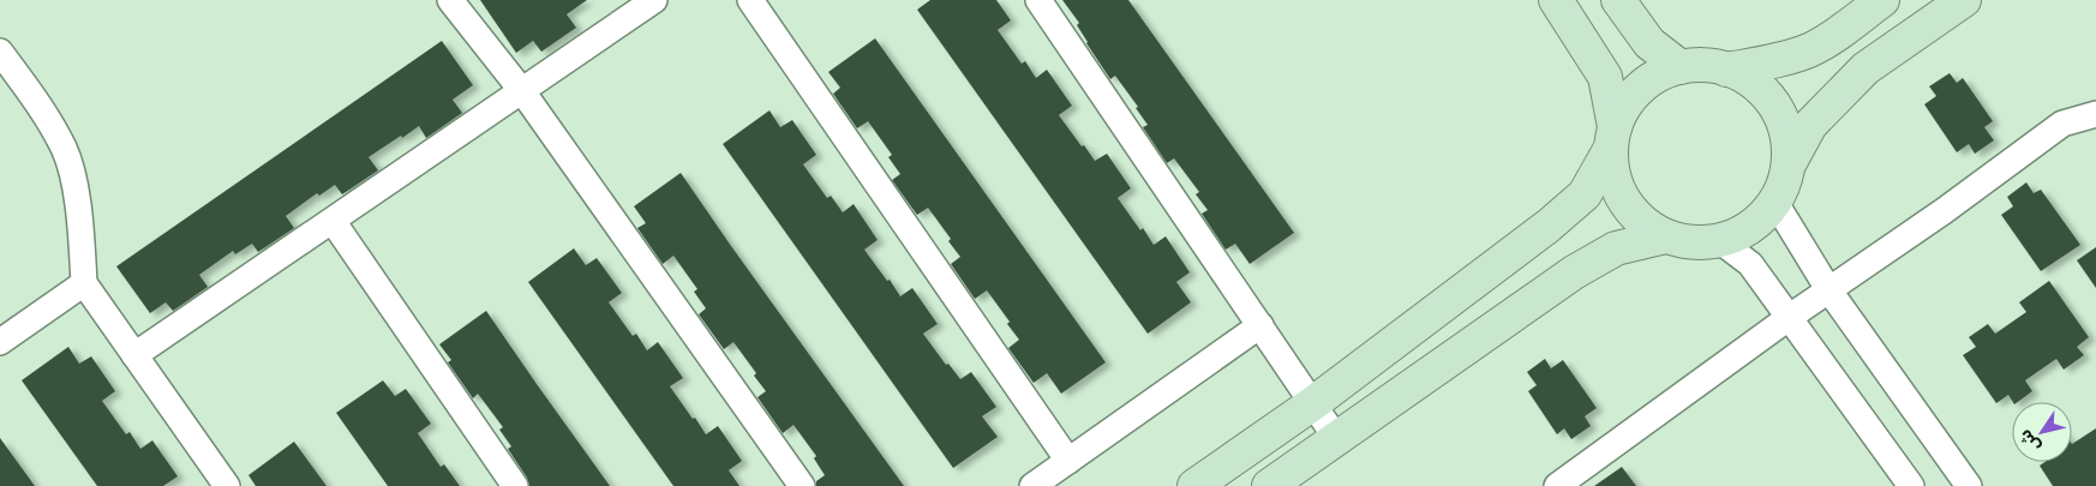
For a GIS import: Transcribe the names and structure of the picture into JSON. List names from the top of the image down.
{
  "north": "bottom left"
}
